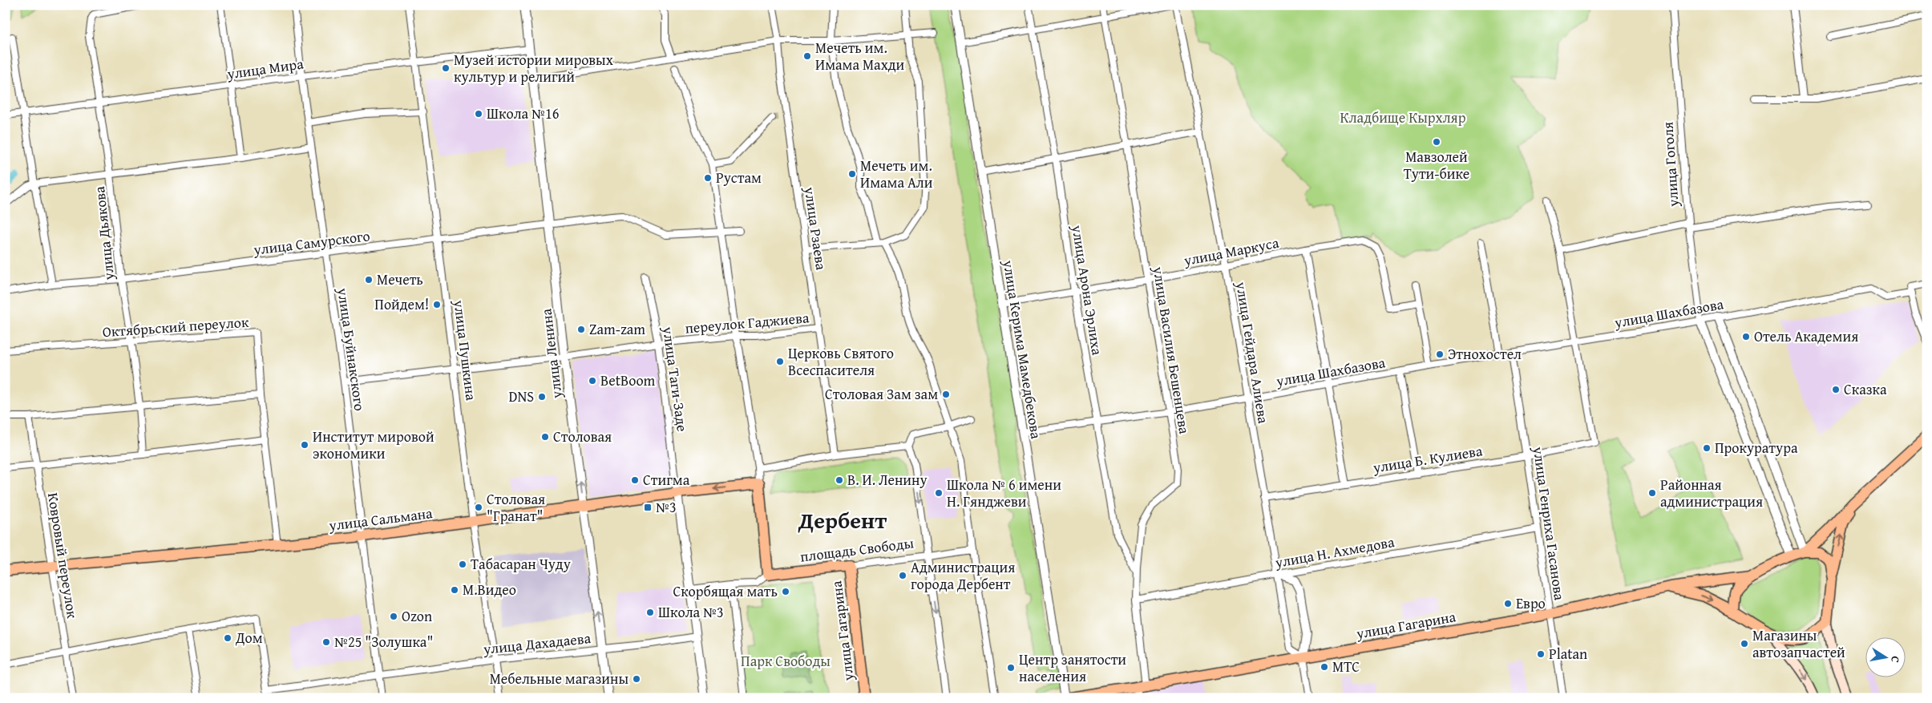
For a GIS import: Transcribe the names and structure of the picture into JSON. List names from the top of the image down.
{
  "streets": {
    "main road": ["улица Сальмана", "площадь Свободы", "улица Гагарина"],
    "street": [
      "улица Мира",
      "улица Гоголя",
      "улица Рзаева",
      "улица Дьякова",
      "улица Самурского",
      "улица Маркуса",
      "улица Арона Эрлиха",
      "улица Шахбазова",
      "переулок Гаджиева",
      "Октябрьский переулок",
      "улица Буйнакского",
      "улица Керима Мамедбекова",
      "улица Пушкина",
      "улица Василия Бешенцева",
      "улица Гейдара Алиева",
      "улица Ленина",
      "улица Таги-Заде",
      "улица Б. Кулиева",
      "улица Генриха Гасанова",
      "улица Н. Ахмедова",
      "Ковровый переулок",
      "улица Дахадаева"
    ]
  },
  "crossings": [
    ["улица Мира", "улица Дьякова"],
    ["улица Мира", "улица Буйнакского"],
    ["улица Мира", "улица Пушкина"],
    ["улица Мира", "улица Ленина"],
    ["улица Гоголя", "улица Шахбазова"],
    ["улица Рзаева", "переулок Гаджиева"],
    ["улица Дьякова", "улица Самурского"],
    ["улица Дьякова", "Октябрьский переулок"],
    ["улица Самурского", "улица Буйнакского"],
    ["улица Самурского", "улица Пушкина"],
    ["улица Самурского", "улица Ленина"],
    ["улица Маркуса", "улица Арона Эрлиха"],
    ["улица Маркуса", "улица Керима Мамедбекова"],
    ["улица Маркуса", "улица Василия Бешенцева"],
    ["улица Маркуса", "улица Гейдара Алиева"],
    ["улица Арона Эрлиха", "улица Шахбазова"],
    ["улица Арона Эрлиха", "улица Василия Бешенцева"],
    ["улица Шахбазова", "улица Керима Мамедбекова"],
    ["улица Шахбазова", "улица Василия Бешенцева"],
    ["улица Шахбазова", "улица Гейдара Алиева"],
    ["улица Шахбазова", "улица Б. Кулиева"],
    ["улица Шахбазова", "улица Генриха Гасанова"],
    ["переулок Гаджиева", "улица Буйнакского"],
    ["переулок Гаджиева", "улица Пушкина"],
    ["переулок Гаджиева", "улица Ленина"],
    ["переулок Гаджиева", "улица Таги-Заде"],
    ["Октябрьский переулок", "улица Сальмана"],
    ["улица Буйнакского", "улица Сальмана"],
    ["улица Буйнакского", "улица Дахадаева"],
    ["улица Керима Мамедбекова", "улица Гагарина"],
    ["улица Пушкина", "улица Сальмана"],
    ["улица Пушкина", "улица Дахадаева"],
    ["улица Василия Бешенцева", "улица Н. Ахмедова"],
    ["улица Василия Бешенцева", "улица Гагарина"],
    ["улица Гейдара Алиева", "улица Б. Кулиева"],
    ["улица Гейдара Алиева", "улица Н. Ахмедова"],
    ["улица Гейдара Алиева", "улица Гагарина"],
    ["улица Ленина", "улица Сальмана"],
    ["улица Ленина", "улица Дахадаева"],
    ["улица Таги-Заде", "улица Сальмана"],
    ["улица Таги-Заде", "улица Дахадаева"],
    ["улица Б. Кулиева", "улица Генриха Гасанова"],
    ["улица Сальмана", "Ковровый переулок"],
    ["улица Генриха Гасанова", "улица Н. Ахмедова"],
    ["улица Генриха Гасанова", "улица Гагарина"]
  ],
  "one_way": ["улица Ленина"],
  "districts": ["Дербент"],
  "parks": ["Кладбище Кырхляр", "Парк Свободы"],
  "places": {
    "other": [
      "Мечеть им. Имама Махди",
      "Музей истории мировых культур и религий",
      "Школа №16",
      "Мавзолей Тути-бике",
      "Мечеть им. Имама Али",
      "Рустам",
      "Мечеть",
      "Пойдем!",
      "Zam-zam",
      "Отель Академия",
      "Этнохостел",
      "Церковь Святого Всеспасителя",
      "BetBoom",
      "Сказка",
      "Столовая Зам зам",
      "DNS",
      "Столовая",
      "Институт мировой экономики",
      "Прокуратура",
      "Стигма",
      "В. И. Ленину",
      "Школа № 6 имени Н. Гянджеви",
      "Районная администрация",
      "Столовая \"Гранат\"",
      "Табасаран Чуду",
      "Администрация города Дербент",
      "М.Видео",
      "Скорбящая мать",
      "Евро",
      "Школа №3",
      "Ozon",
      "Дом",
      "№25 \"Золушка\"",
      "Магазины автозапчастей",
      "Platan",
      "МТС",
      "Центр занятости населения",
      "Мебельные магазины"
    ],
    "transit": ["№3"]
  },
  "north": "right"
}
